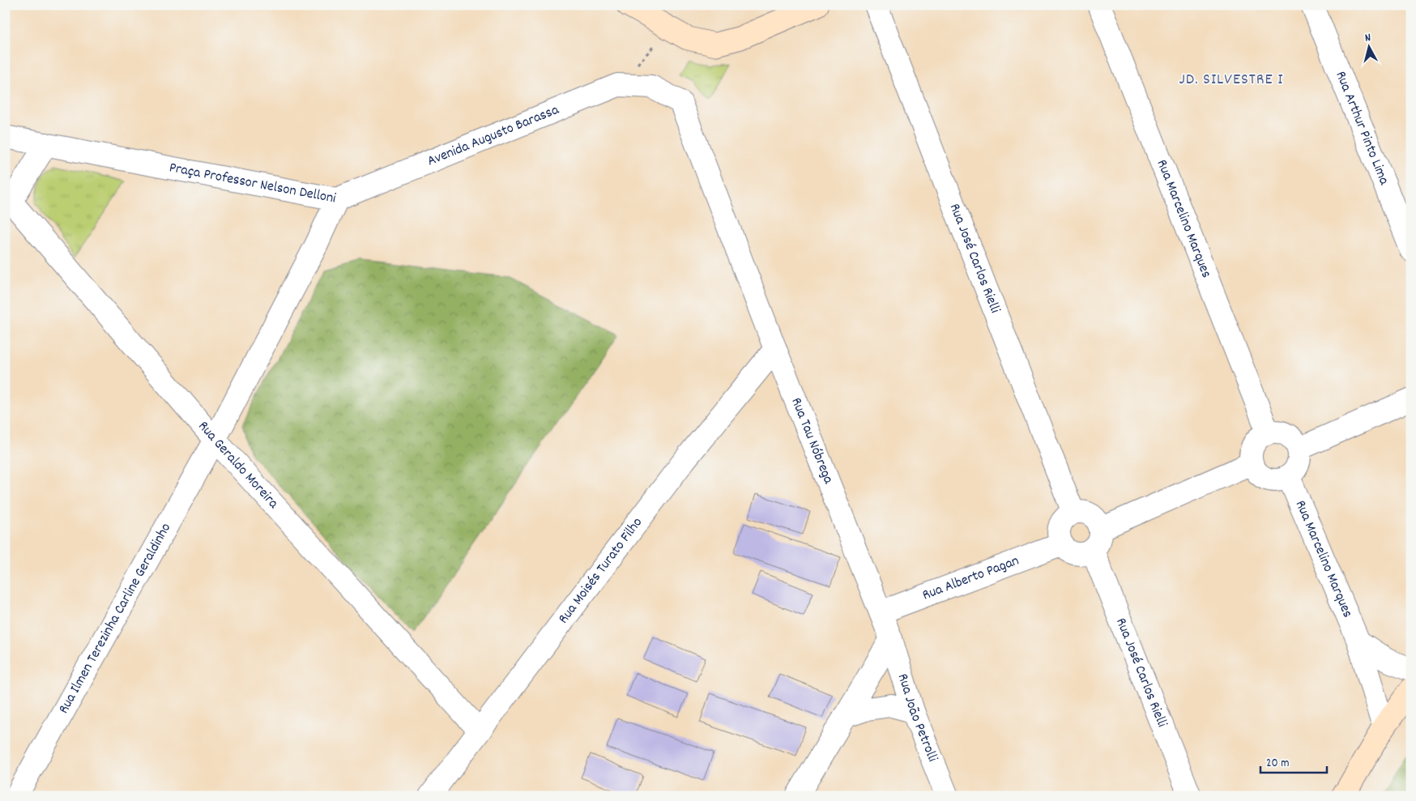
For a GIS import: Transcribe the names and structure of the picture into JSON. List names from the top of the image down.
{
  "streets": {
    "street": [
      "Rua Arthur Pinto Lima",
      "Avenida Augusto Barassa",
      "Praça Professor Nelson Delloni",
      "Rua Marcelino Marques",
      "Rua José Carlos Rielli",
      "Rua Tau Nóbrega",
      "Rua Geraldo Moreira",
      "Rua Moisés Turato Filho",
      "Rua Alberto Pagan",
      "Rua Ilmen Terezinha Carline Geraldinho",
      "Rua João Petrolli"
    ]
  },
  "crossings": [
    ["Avenida Augusto Barassa", "Praça Professor Nelson Delloni"],
    ["Avenida Augusto Barassa", "Rua Tau Nóbrega"],
    ["Praça Professor Nelson Delloni", "Rua Geraldo Moreira"],
    ["Praça Professor Nelson Delloni", "Rua Ilmen Terezinha Carline Geraldinho"],
    ["Rua José Carlos Rielli", "Rua Alberto Pagan"],
    ["Rua Tau Nóbrega", "Rua Moisés Turato Filho"],
    ["Rua Tau Nóbrega", "Rua Alberto Pagan"],
    ["Rua Tau Nóbrega", "Rua João Petrolli"],
    ["Rua Geraldo Moreira", "Rua Moisés Turato Filho"],
    ["Rua Geraldo Moreira", "Rua Ilmen Terezinha Carline Geraldinho"]
  ],
  "districts": ["JD. SILVESTRE I"],
  "scale_bar": "20 m",
  "north": "top"
}
